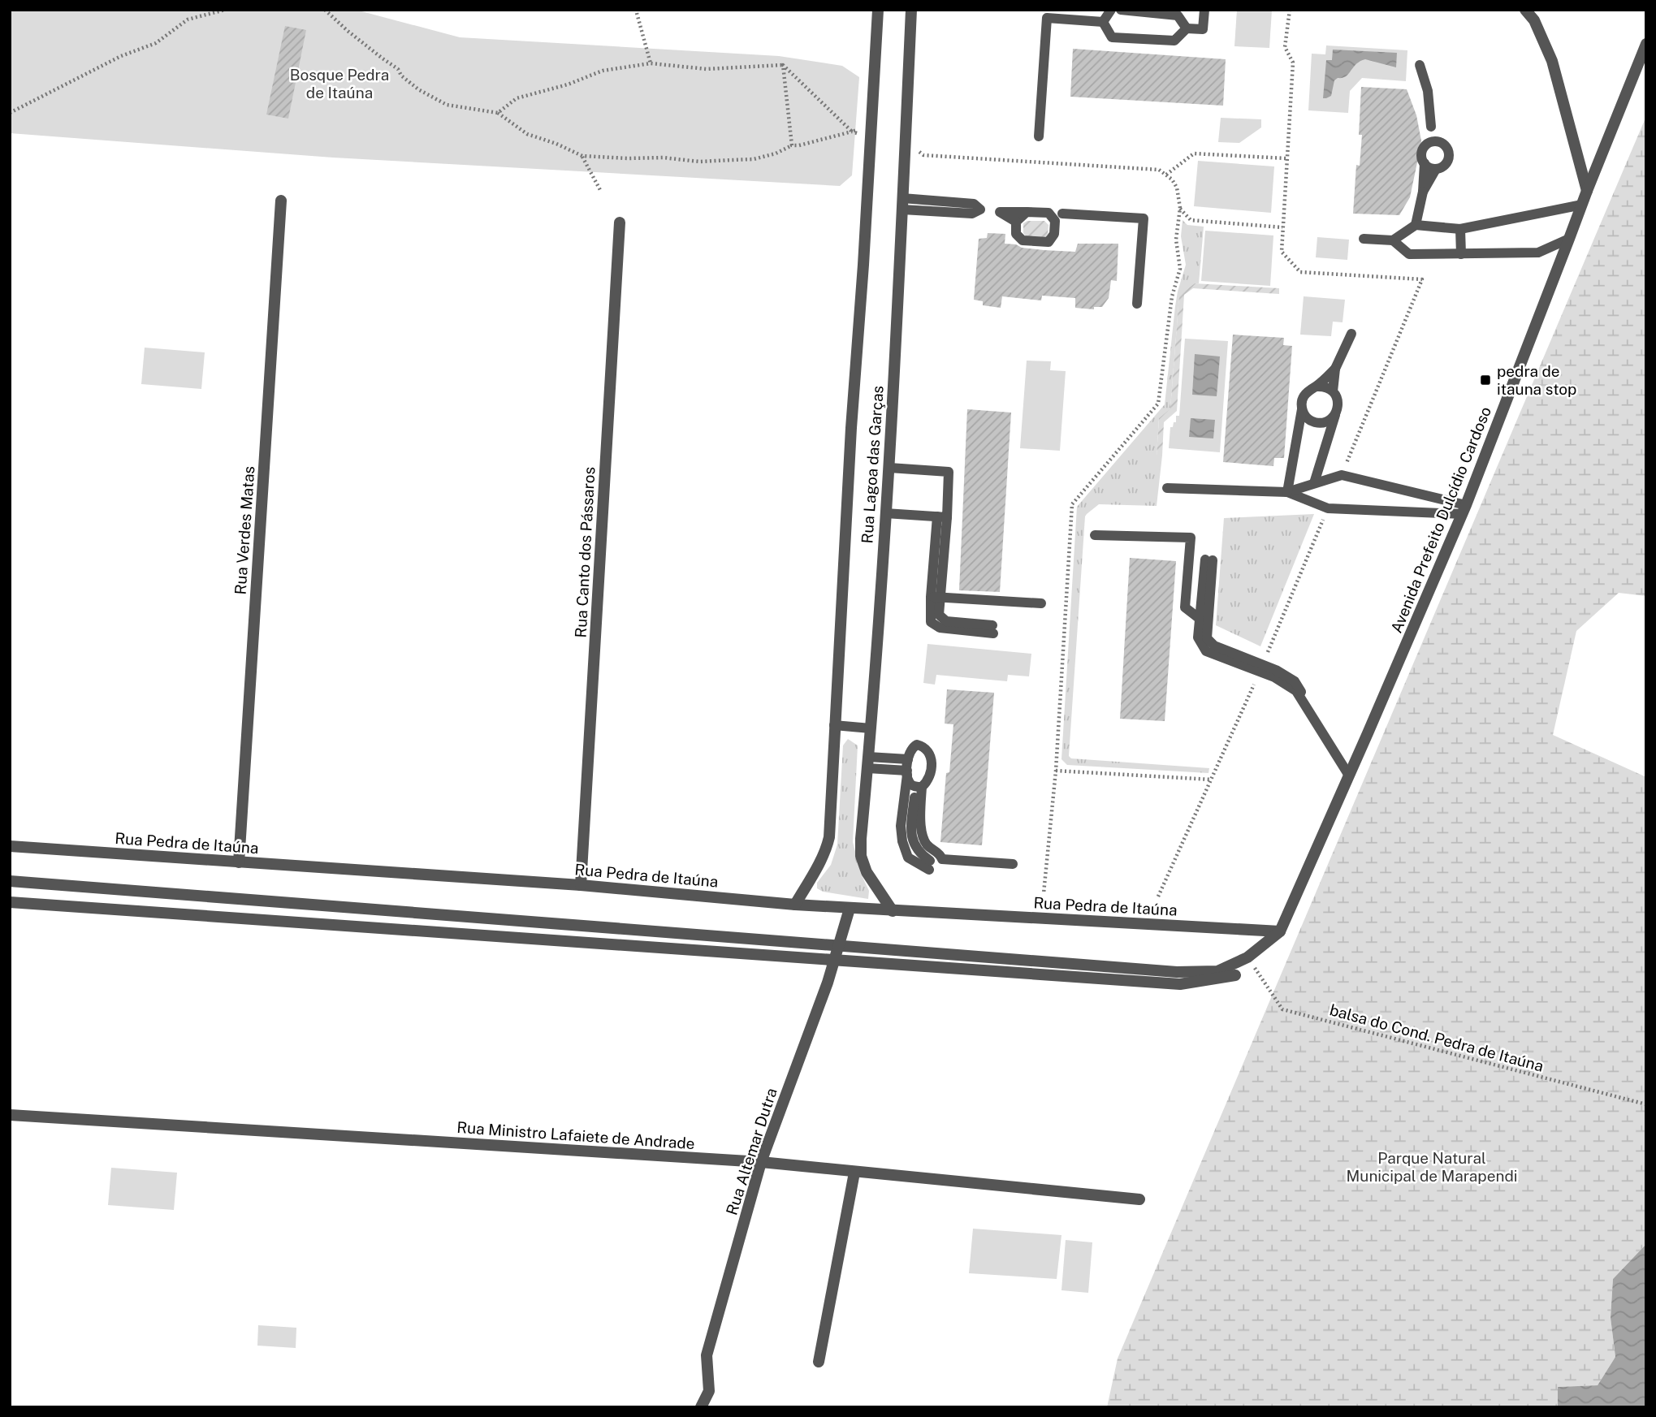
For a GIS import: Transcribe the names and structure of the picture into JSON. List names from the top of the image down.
{
  "streets": {
    "street": [
      "Rua Lagoa das Garças",
      "Avenida Prefeito Dulcídio Cardoso",
      "Rua Verdes Matas",
      "Rua Canto dos Pássaros",
      "Rua Pedra de Itaúna",
      "Rua Ministro Lafaiete de Andrade",
      "Rua Altemar Dutra"
    ],
    "path": ["balsa do Cond. Pedra de Itaúna"]
  },
  "crossings": [
    ["Rua Lagoa das Garças", "Rua Pedra de Itaúna"],
    ["Avenida Prefeito Dulcídio Cardoso", "Rua Pedra de Itaúna"],
    ["Avenida Prefeito Dulcídio Cardoso", "balsa do Cond. Pedra de Itaúna"],
    ["Rua Verdes Matas", "Rua Pedra de Itaúna"],
    ["Rua Canto dos Pássaros", "Rua Pedra de Itaúna"],
    ["Rua Pedra de Itaúna", "Rua Altemar Dutra"],
    ["Rua Ministro Lafaiete de Andrade", "Rua Altemar Dutra"]
  ],
  "parks": ["Bosque Pedra de Itaúna", "Parque Natural Municipal de Marapendi"],
  "places": {
    "transit": ["pedra de itauna stop"]
  }
}
